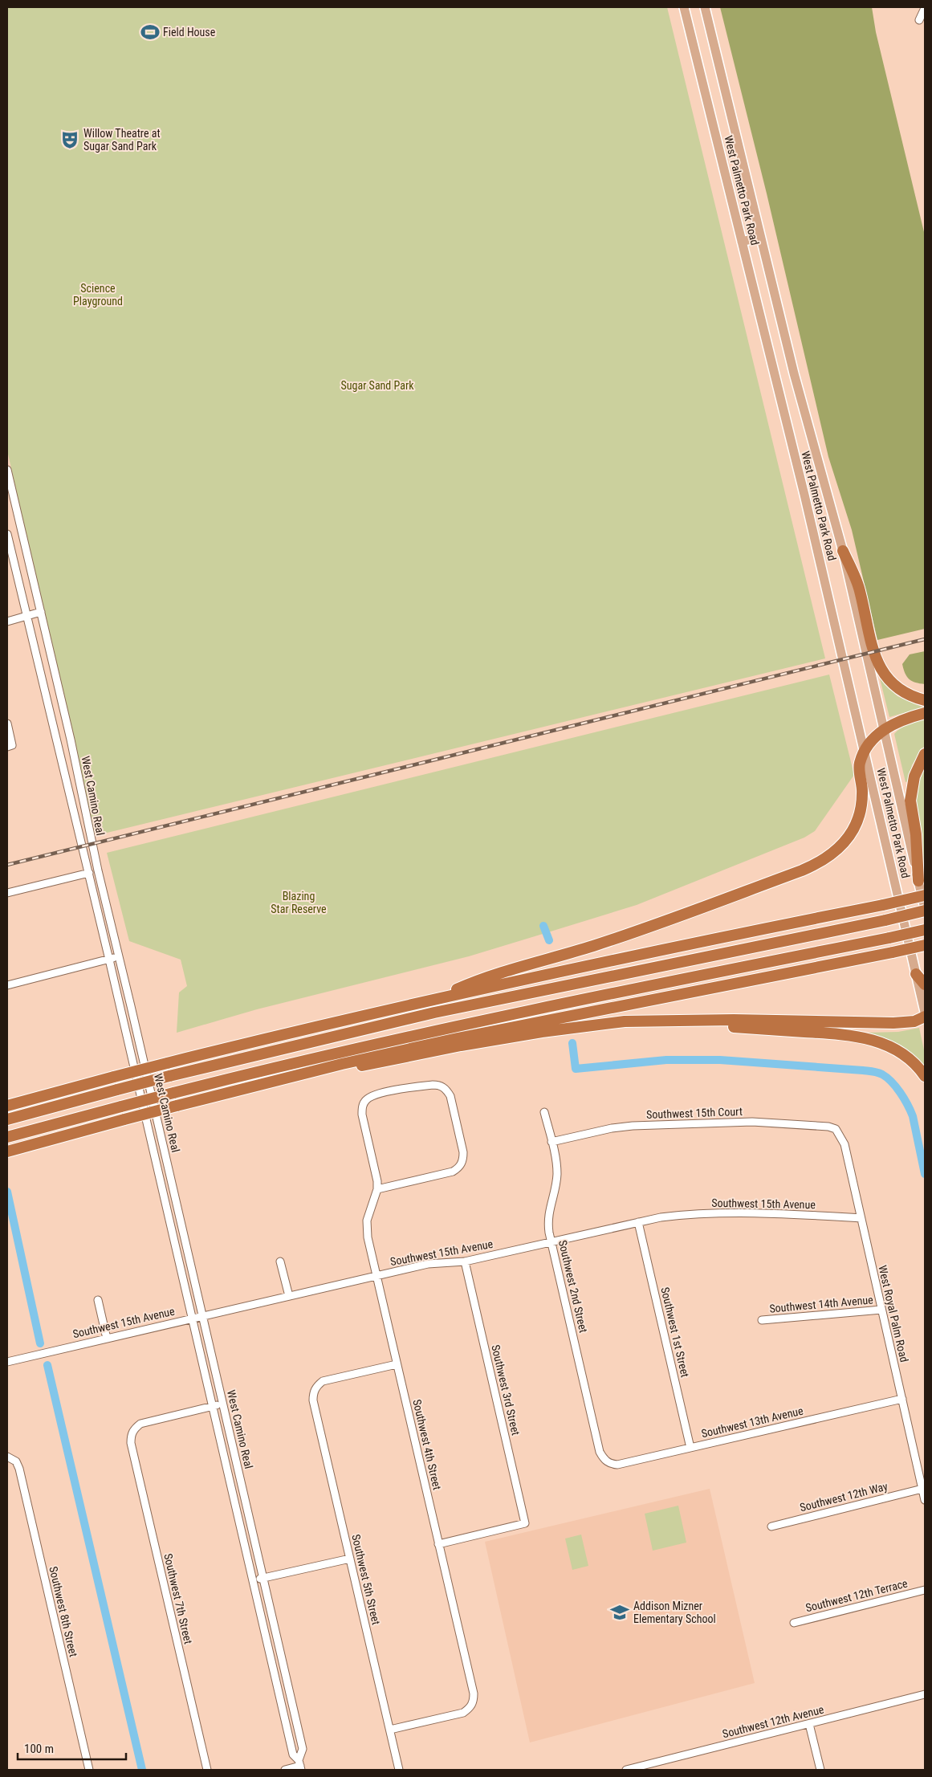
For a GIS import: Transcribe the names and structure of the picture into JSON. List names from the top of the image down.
{
  "streets": {
    "main road": ["West Palmetto Park Road"],
    "street": [
      "West Camino Real",
      "Southwest 15th Court",
      "Southwest 15th Avenue",
      "Southwest 2nd Street",
      "Southwest 14th Avenue",
      "West Royal Palm Road",
      "Southwest 1st Street",
      "Southwest 3rd Street",
      "Southwest 13th Avenue",
      "Southwest 4th Street",
      "Southwest 12th Way",
      "Southwest 5th Street",
      "Southwest 12th Terrace",
      "Southwest 7th Street",
      "Southwest 8th Street",
      "Southwest 12th Avenue"
    ]
  },
  "crossings": [
    ["West Camino Real", "Southwest 15th Avenue"],
    ["West Camino Real", "Southwest 7th Street"],
    ["Southwest 15th Court", "Southwest 2nd Street"],
    ["Southwest 15th Court", "West Royal Palm Road"],
    ["Southwest 15th Avenue", "Southwest 2nd Street"],
    ["Southwest 15th Avenue", "West Royal Palm Road"],
    ["Southwest 15th Avenue", "Southwest 1st Street"],
    ["Southwest 15th Avenue", "Southwest 3rd Street"],
    ["Southwest 15th Avenue", "Southwest 4th Street"],
    ["Southwest 2nd Street", "Southwest 13th Avenue"],
    ["Southwest 14th Avenue", "West Royal Palm Road"],
    ["West Royal Palm Road", "Southwest 13th Avenue"],
    ["West Royal Palm Road", "Southwest 12th Way"],
    ["Southwest 1st Street", "Southwest 13th Avenue"],
    ["Southwest 3rd Street", "Southwest 4th Street"],
    ["Southwest 4th Street", "Southwest 5th Street"]
  ],
  "parks": ["Science Playground", "Sugar Sand Park", "Blazing Star Reserve"],
  "places": {
    "sports": ["Field House"],
    "theatre": ["Willow Theatre at Sugar Sand Park"],
    "school or university": ["Addison Mizner Elementary School"]
  },
  "scale_bar": "100 m"
}
